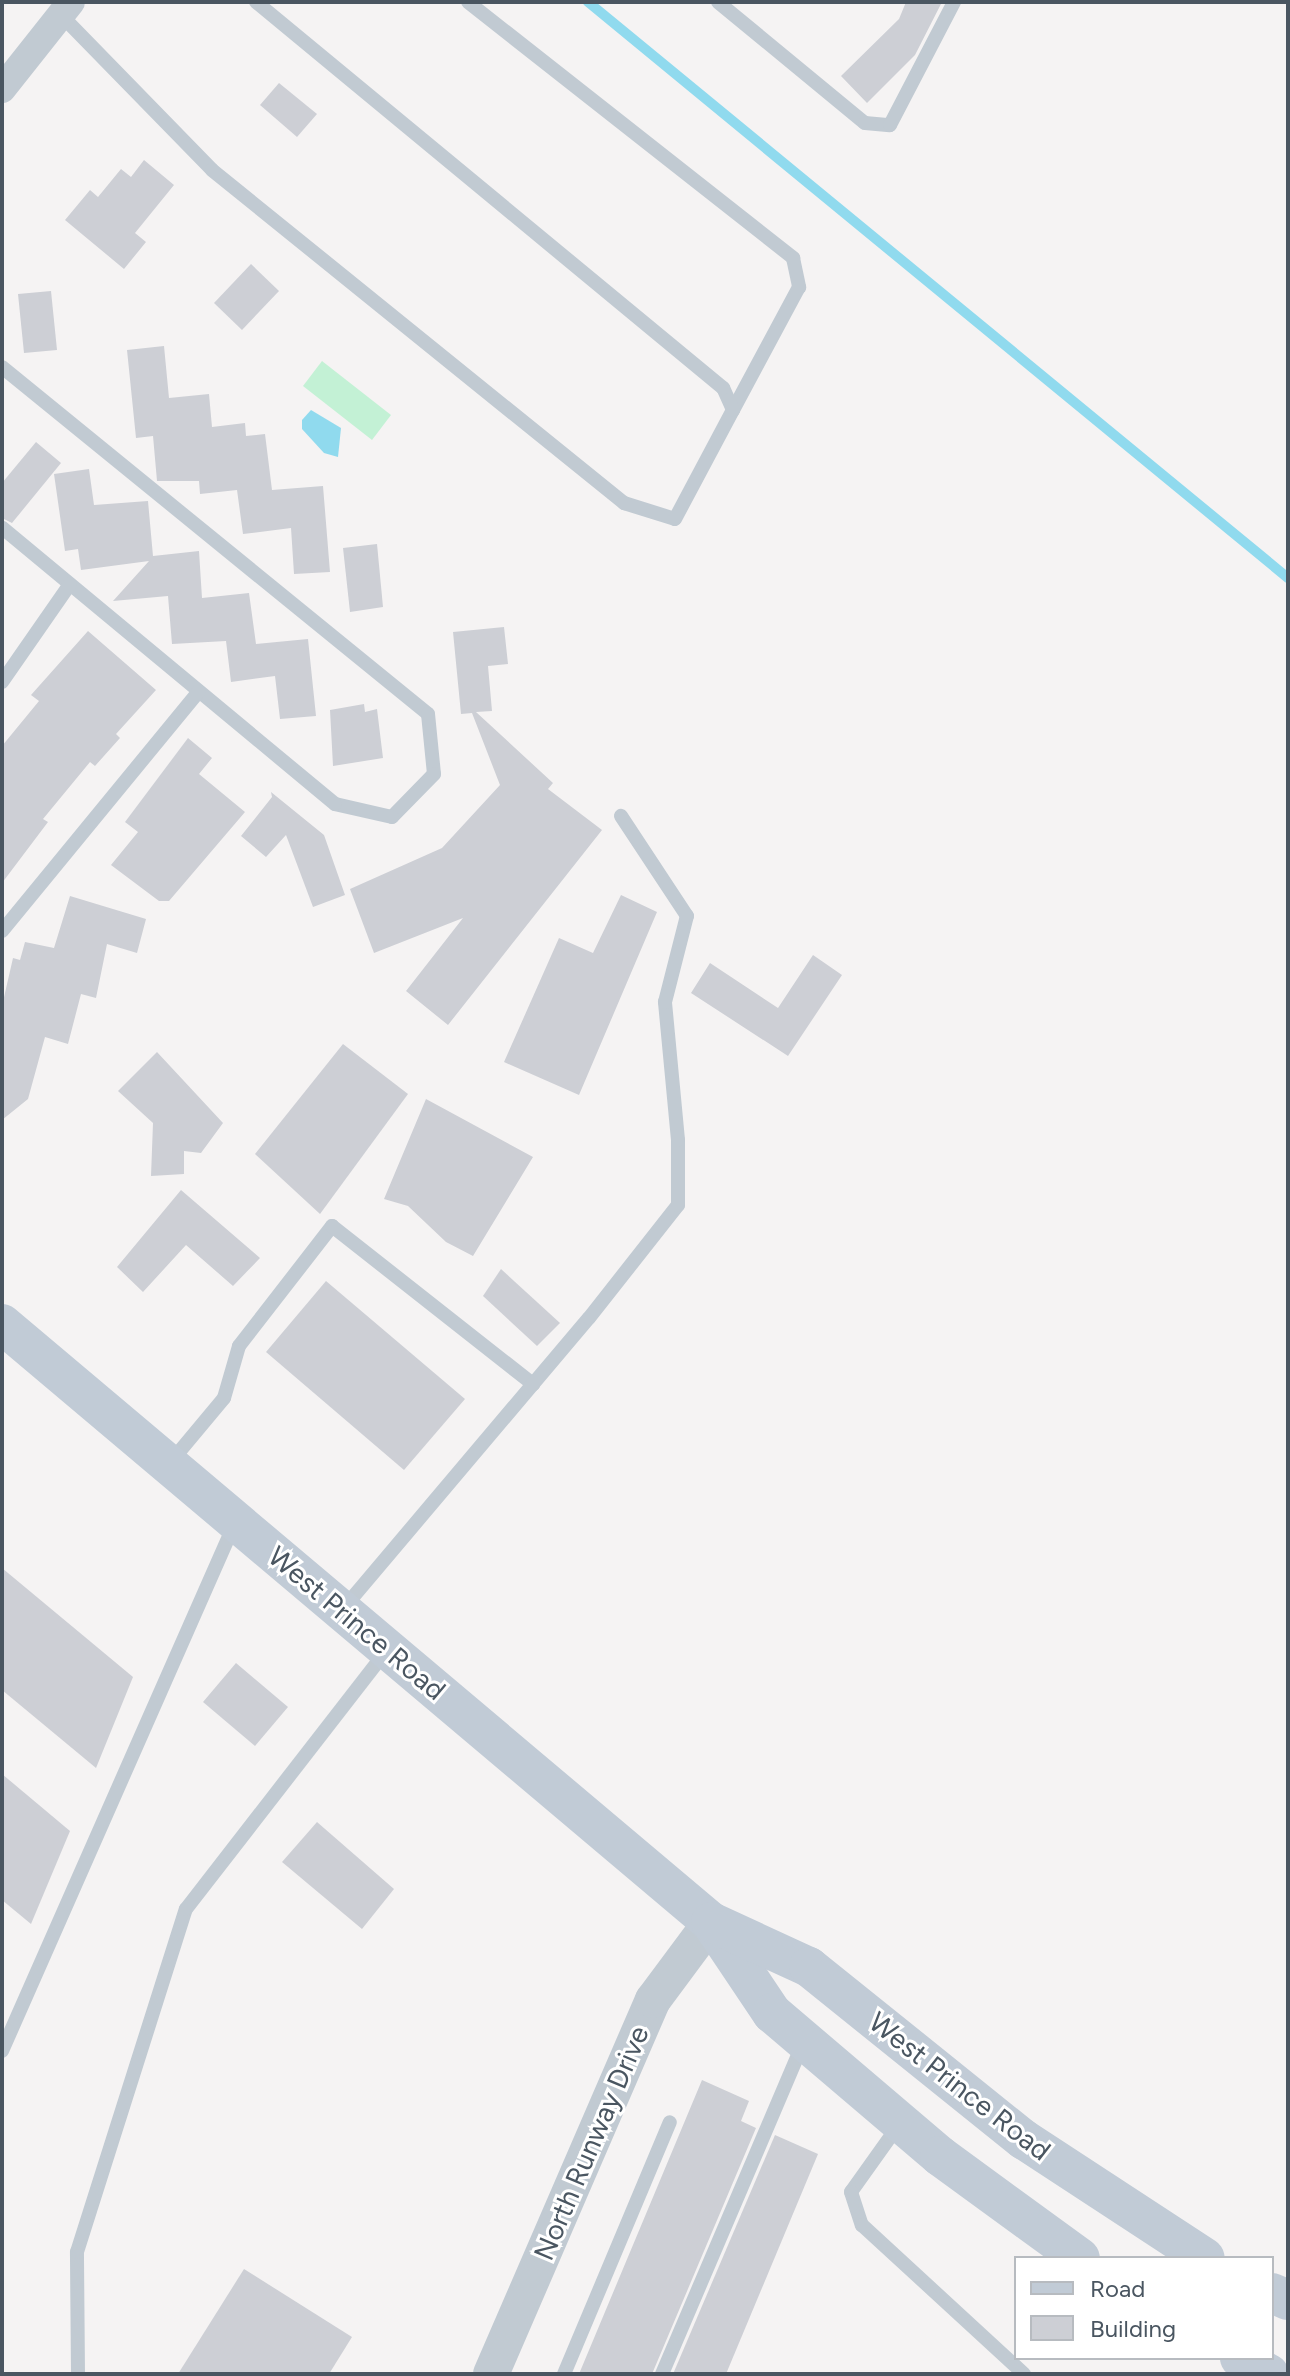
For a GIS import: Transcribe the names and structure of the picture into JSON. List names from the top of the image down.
{
  "streets": {
    "main road": ["West Prince Road"],
    "street": ["North Runway Drive"]
  },
  "crossings": [
    ["West Prince Road", "North Runway Drive"]
  ],
  "legend": ["Road", "Building"]
}
